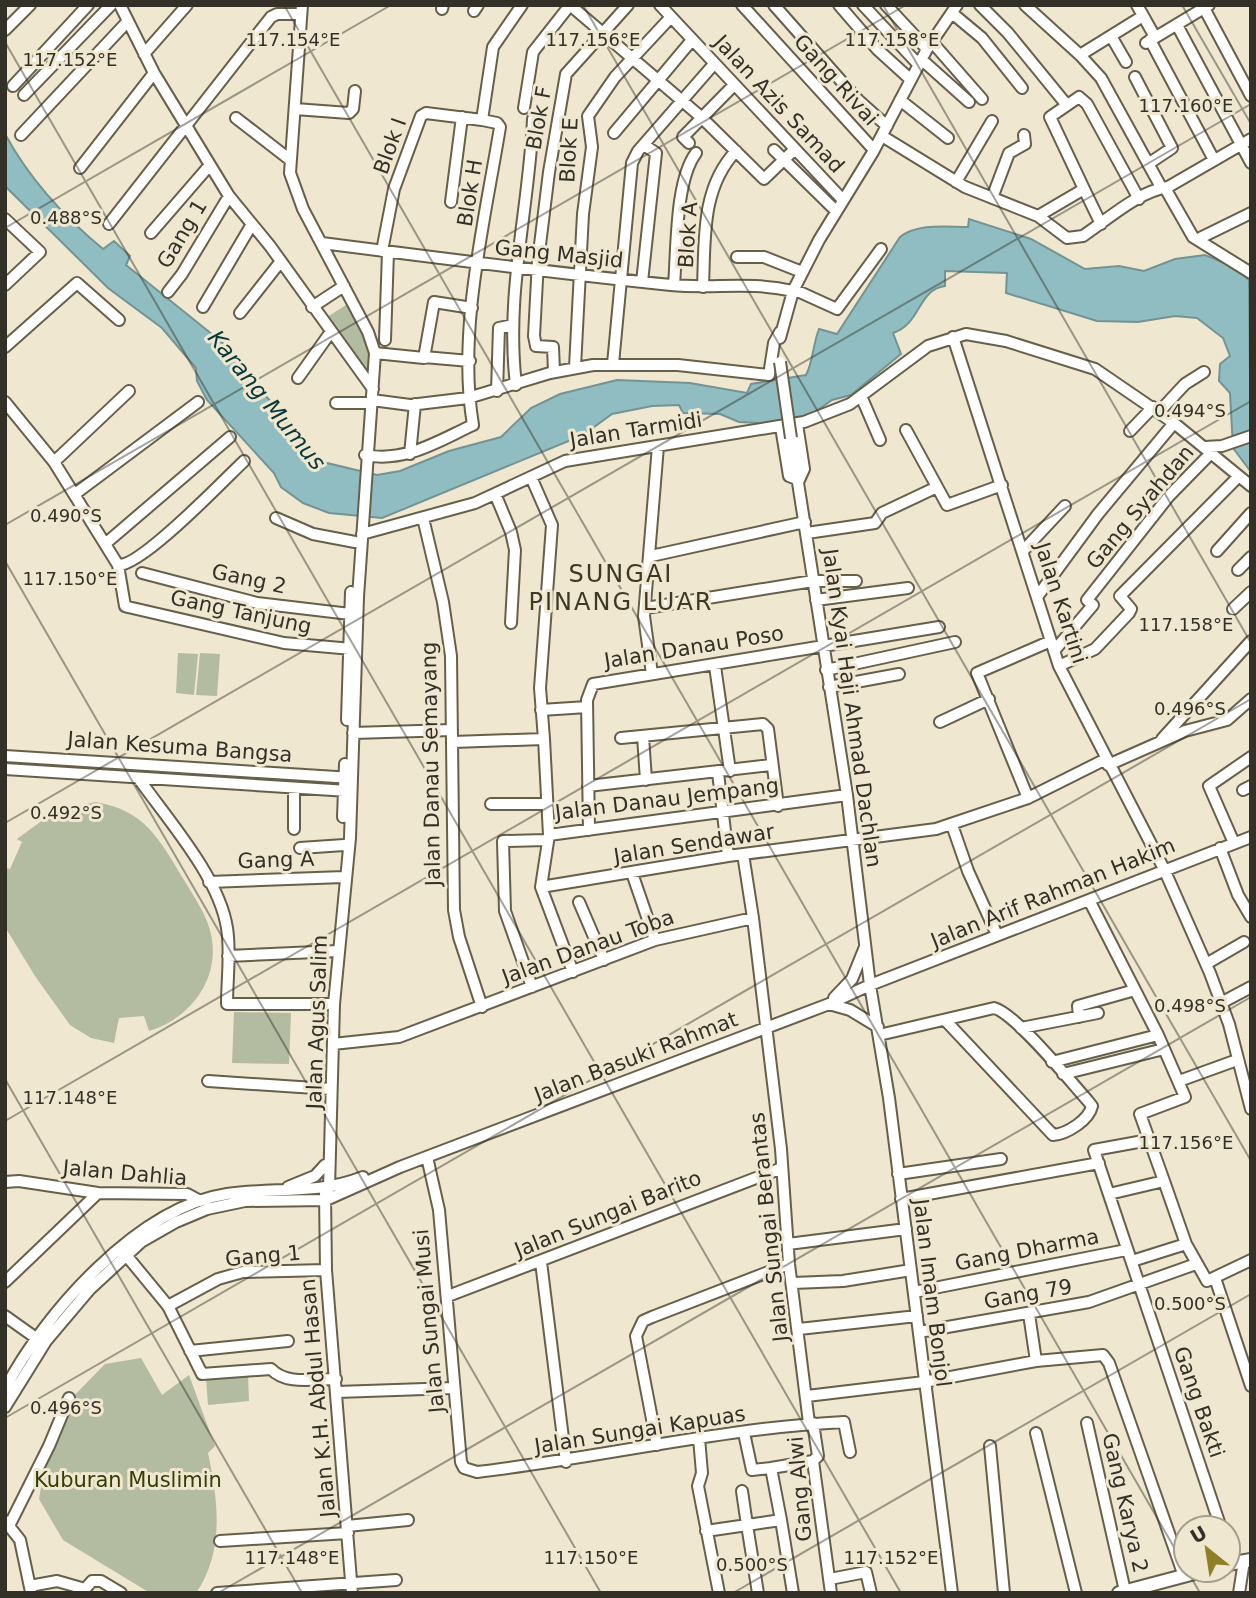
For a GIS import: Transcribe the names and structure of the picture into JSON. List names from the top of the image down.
{
  "streets": {
    "street": [
      "Gang Rivai",
      "Jalan Azis Samad",
      "Blok F",
      "Blok I",
      "Blok E",
      "Blok H",
      "Gang 1",
      "Blok A",
      "Gang Masjid",
      "Jalan Tarmidi",
      "Gang Syahdan",
      "Gang 2",
      "Jalan Kartini",
      "Gang Tanjung",
      "Jalan Danau Poso",
      "Jalan Kyai Haji Ahmad Dachlan",
      "Jalan Kesuma Bangsa",
      "Jalan Danau Semayang",
      "Jalan Danau Jempang",
      "Jalan Sendawar",
      "Gang A",
      "Jalan Arif Rahman Hakim",
      "Jalan Danau Toba",
      "Jalan Agus Salim",
      "Jalan Basuki Rahmat",
      "Jalan Dahlia",
      "Jalan Sungai Barito",
      "Jalan Sungai Berantas",
      "Gang Dharma",
      "Jalan Imam Bonjol",
      "Gang 79",
      "Jalan Sungai Musi",
      "Jalan K.H. Abdul Hasan",
      "Gang Bakti",
      "Jalan Sungai Kapuas",
      "Gang Alwi",
      "Gang Karya 2"
    ]
  },
  "crossings": [
    ["Jalan Azis Samad", "Blok E"],
    ["Blok F", "Gang Masjid"],
    ["Blok I", "Blok H"],
    ["Blok I", "Gang Masjid"],
    ["Blok E", "Gang Masjid"],
    ["Blok H", "Gang Masjid"],
    ["Gang 1", "Jalan K.H. Abdul Hasan"],
    ["Blok A", "Gang Masjid"],
    ["Jalan Tarmidi", "Jalan Kartini"],
    ["Jalan Tarmidi", "Jalan Danau Semayang"],
    ["Jalan Tarmidi", "Jalan Danau Jempang"],
    ["Jalan Tarmidi", "Jalan Agus Salim"],
    ["Gang Syahdan", "Jalan Kartini"],
    ["Gang 2", "Jalan Agus Salim"],
    ["Jalan Kartini", "Jalan Sendawar"],
    ["Jalan Kartini", "Jalan Arif Rahman Hakim"],
    ["Gang Tanjung", "Jalan Agus Salim"],
    ["Jalan Danau Poso", "Jalan Kyai Haji Ahmad Dachlan"],
    ["Jalan Kyai Haji Ahmad Dachlan", "Jalan Danau Jempang"],
    ["Jalan Kyai Haji Ahmad Dachlan", "Jalan Sendawar"],
    ["Jalan Kyai Haji Ahmad Dachlan", "Jalan Arif Rahman Hakim"],
    ["Jalan Kyai Haji Ahmad Dachlan", "Jalan Basuki Rahmat"],
    ["Jalan Kyai Haji Ahmad Dachlan", "Jalan Imam Bonjol"],
    ["Jalan Kesuma Bangsa", "Jalan Agus Salim"],
    ["Jalan Danau Semayang", "Jalan Danau Toba"],
    ["Gang A", "Jalan Agus Salim"],
    ["Jalan Arif Rahman Hakim", "Jalan Basuki Rahmat"],
    ["Jalan Arif Rahman Hakim", "Jalan Imam Bonjol"],
    ["Jalan Danau Toba", "Jalan Agus Salim"],
    ["Jalan Agus Salim", "Jalan Basuki Rahmat"],
    ["Jalan Agus Salim", "Jalan K.H. Abdul Hasan"],
    ["Jalan Basuki Rahmat", "Jalan Sungai Berantas"],
    ["Jalan Basuki Rahmat", "Jalan Imam Bonjol"],
    ["Jalan Basuki Rahmat", "Jalan Sungai Musi"],
    ["Jalan Basuki Rahmat", "Jalan K.H. Abdul Hasan"],
    ["Jalan Sungai Barito", "Jalan Sungai Berantas"],
    ["Jalan Sungai Barito", "Jalan Sungai Musi"],
    ["Jalan Sungai Berantas", "Jalan Sungai Kapuas"],
    ["Jalan Sungai Berantas", "Gang Alwi"],
    ["Gang Dharma", "Jalan Imam Bonjol"],
    ["Gang Dharma", "Gang Bakti"],
    ["Jalan Imam Bonjol", "Gang 79"],
    ["Gang 79", "Gang Bakti"],
    ["Jalan Sungai Musi", "Jalan Sungai Kapuas"],
    ["Jalan Sungai Kapuas", "Gang Alwi"]
  ],
  "districts": ["SUNGAI PINANG LUAR"],
  "water": ["Karang Mumus"],
  "parks": ["Kuburan Muslimin"],
  "north": "top left",
  "coordinates": [
    "117.154°E",
    "117.156°E",
    "117.158°E",
    "117.152°E",
    "117.160°E",
    "0.488°S",
    "0.494°S",
    "0.490°S",
    "117.150°E",
    "0.496°S",
    "0.492°S",
    "0.498°S",
    "117.148°E",
    "0.500°S"
  ]
}
